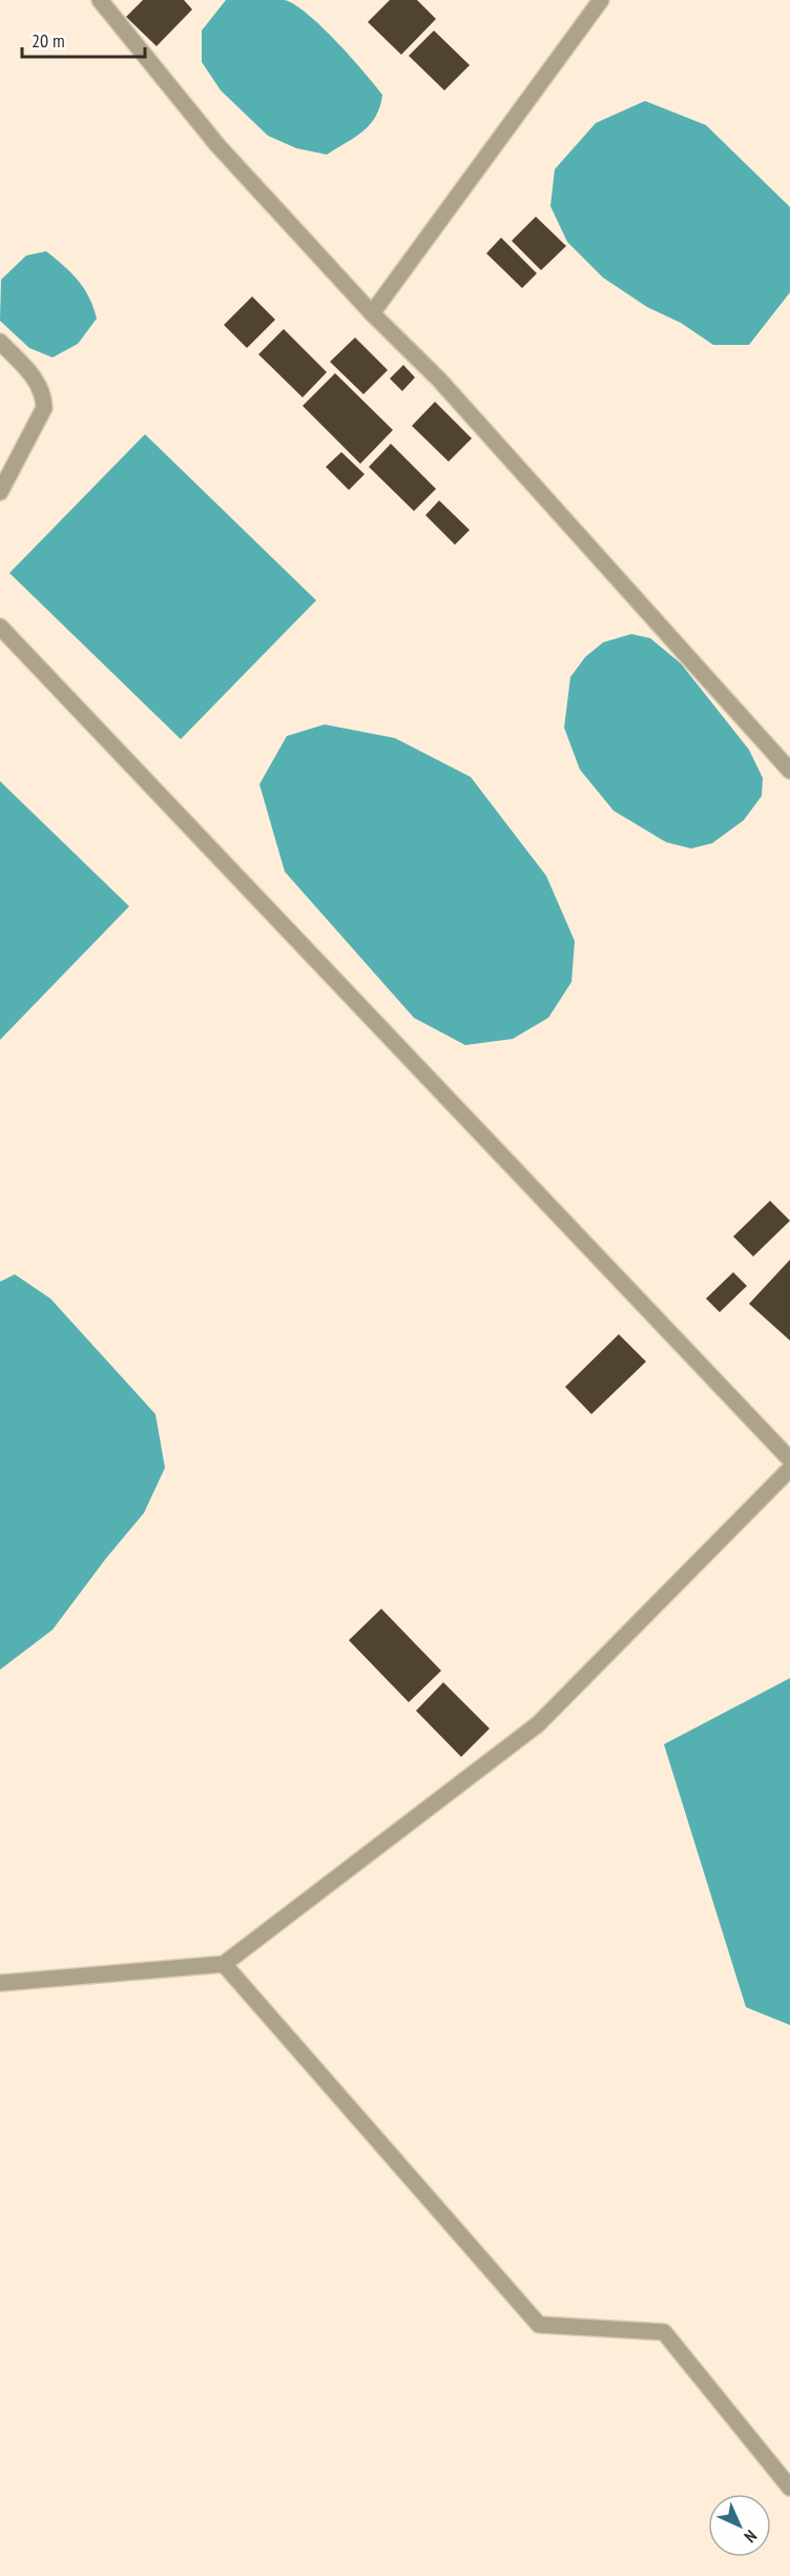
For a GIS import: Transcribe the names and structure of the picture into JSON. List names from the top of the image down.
{
  "scale_bar": "20 m",
  "north": "bottom right"
}
